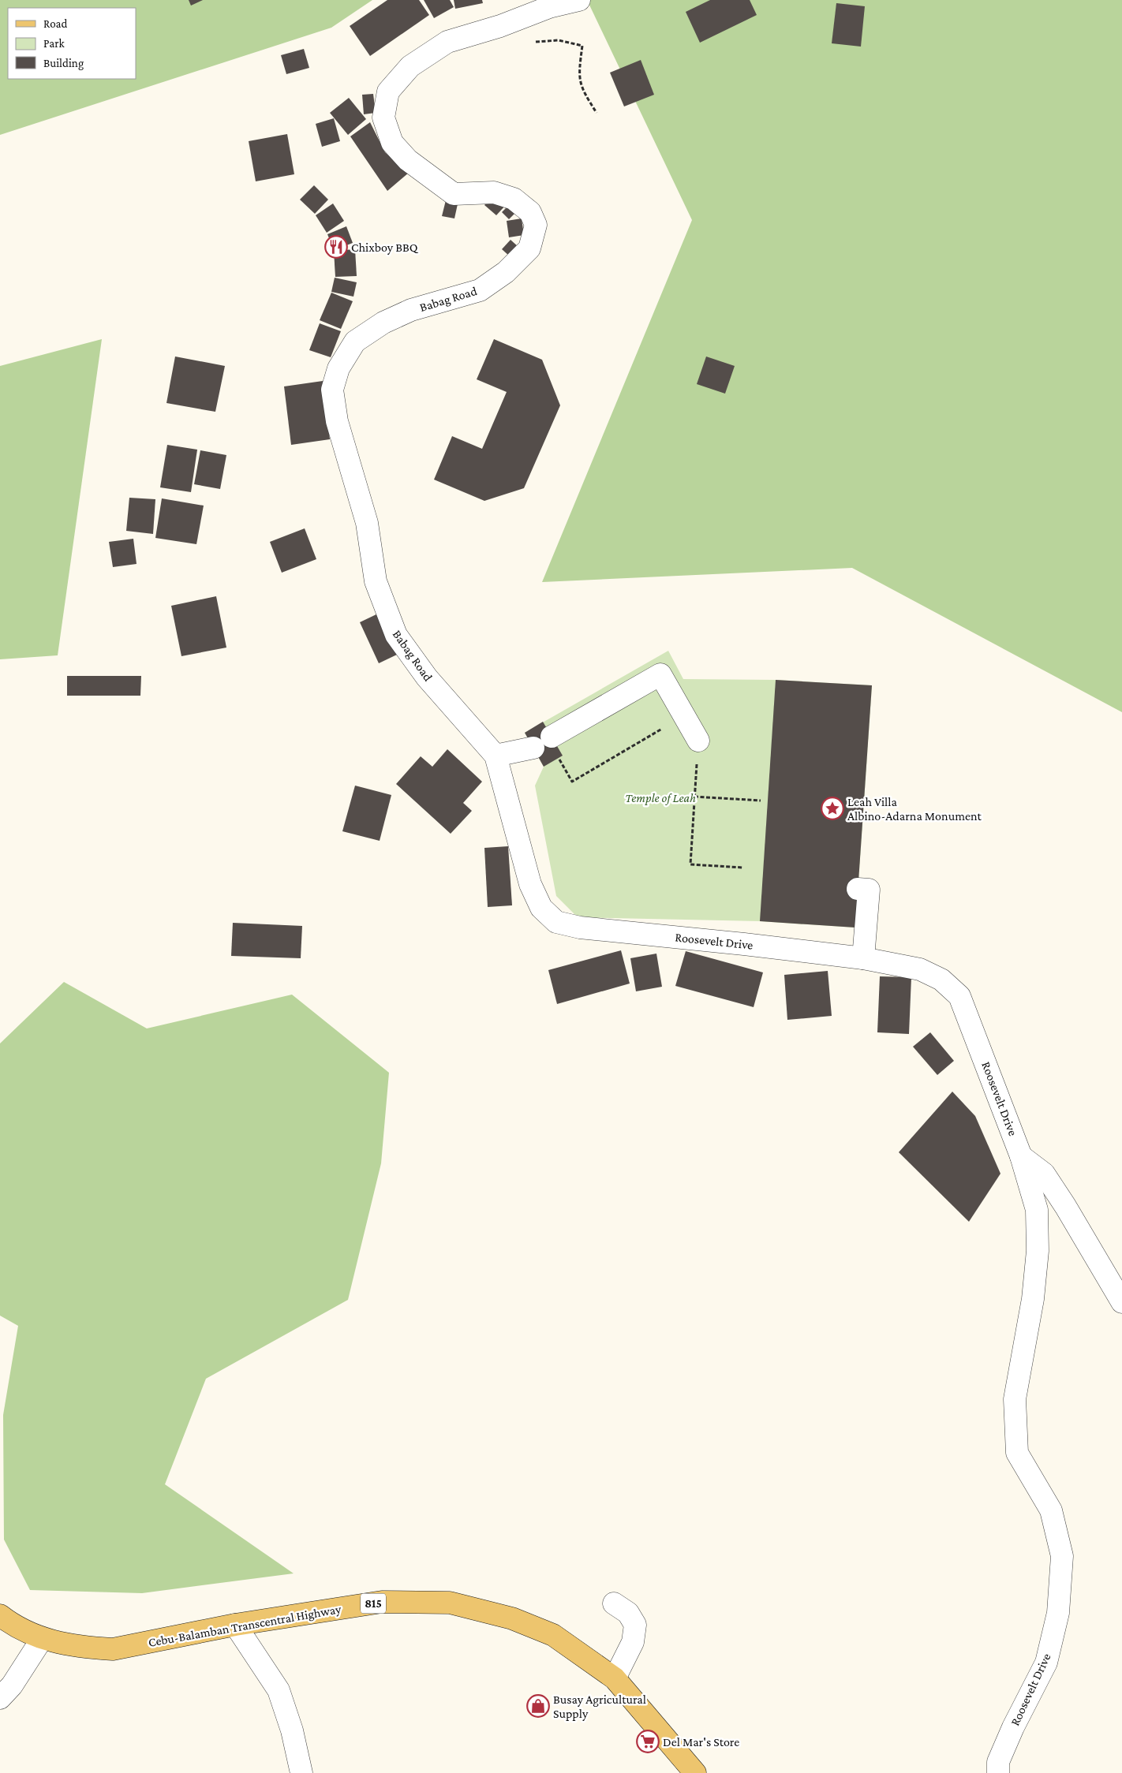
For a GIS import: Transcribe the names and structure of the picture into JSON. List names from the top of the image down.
{
  "streets": {
    "main road": ["815", "Cebu-Balamban Transcentral Highway"],
    "street": ["Babag Road", "Roosevelt Drive"]
  },
  "crossings": [
    ["Babag Road", "Roosevelt Drive"]
  ],
  "parks": ["Temple of Leah"],
  "places": {
    "restaurant": ["Chixboy BBQ"],
    "place": ["Leah Villa Albino-Adarna Monument"],
    "shop": ["Busay Agricultural Supply"],
    "supermarket": ["Del Mar's Store"]
  },
  "legend": ["Road", "Park", "Building"]
}
